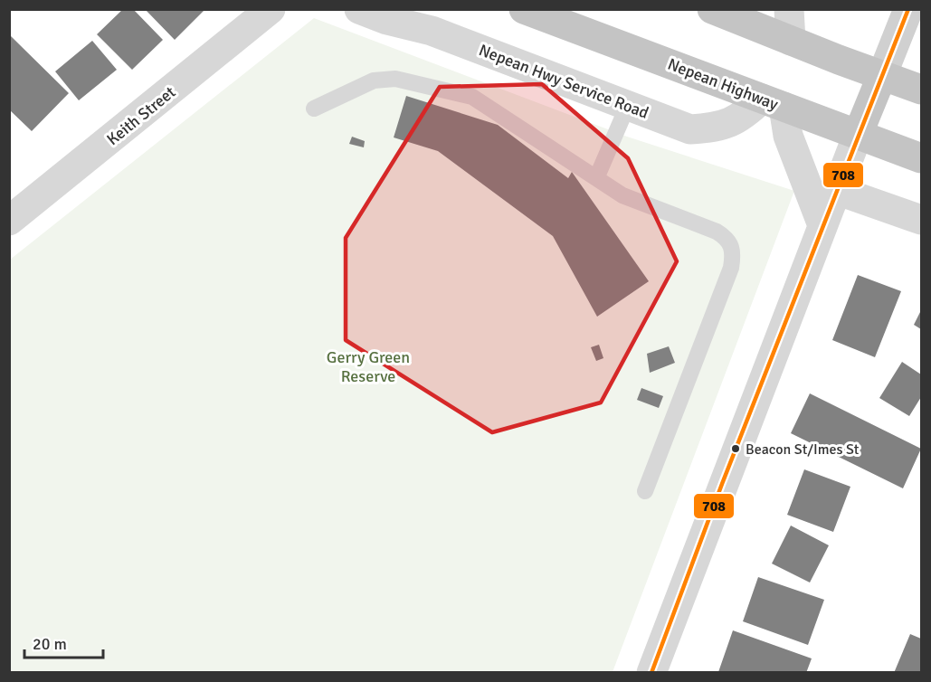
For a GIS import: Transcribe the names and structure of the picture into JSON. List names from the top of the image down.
{
  "streets": {
    "highway": ["Nepean Highway"],
    "street": ["Nepean Hwy Service Road", "Keith Street"]
  },
  "crossings": [
    ["Nepean Hwy Service Road", "Nepean Highway"]
  ],
  "parks": ["Gerry Green Reserve"],
  "places": ["Beacon St/Imes St"],
  "lines": ["transit line 708"],
  "scale_bar": "20 m"
}
